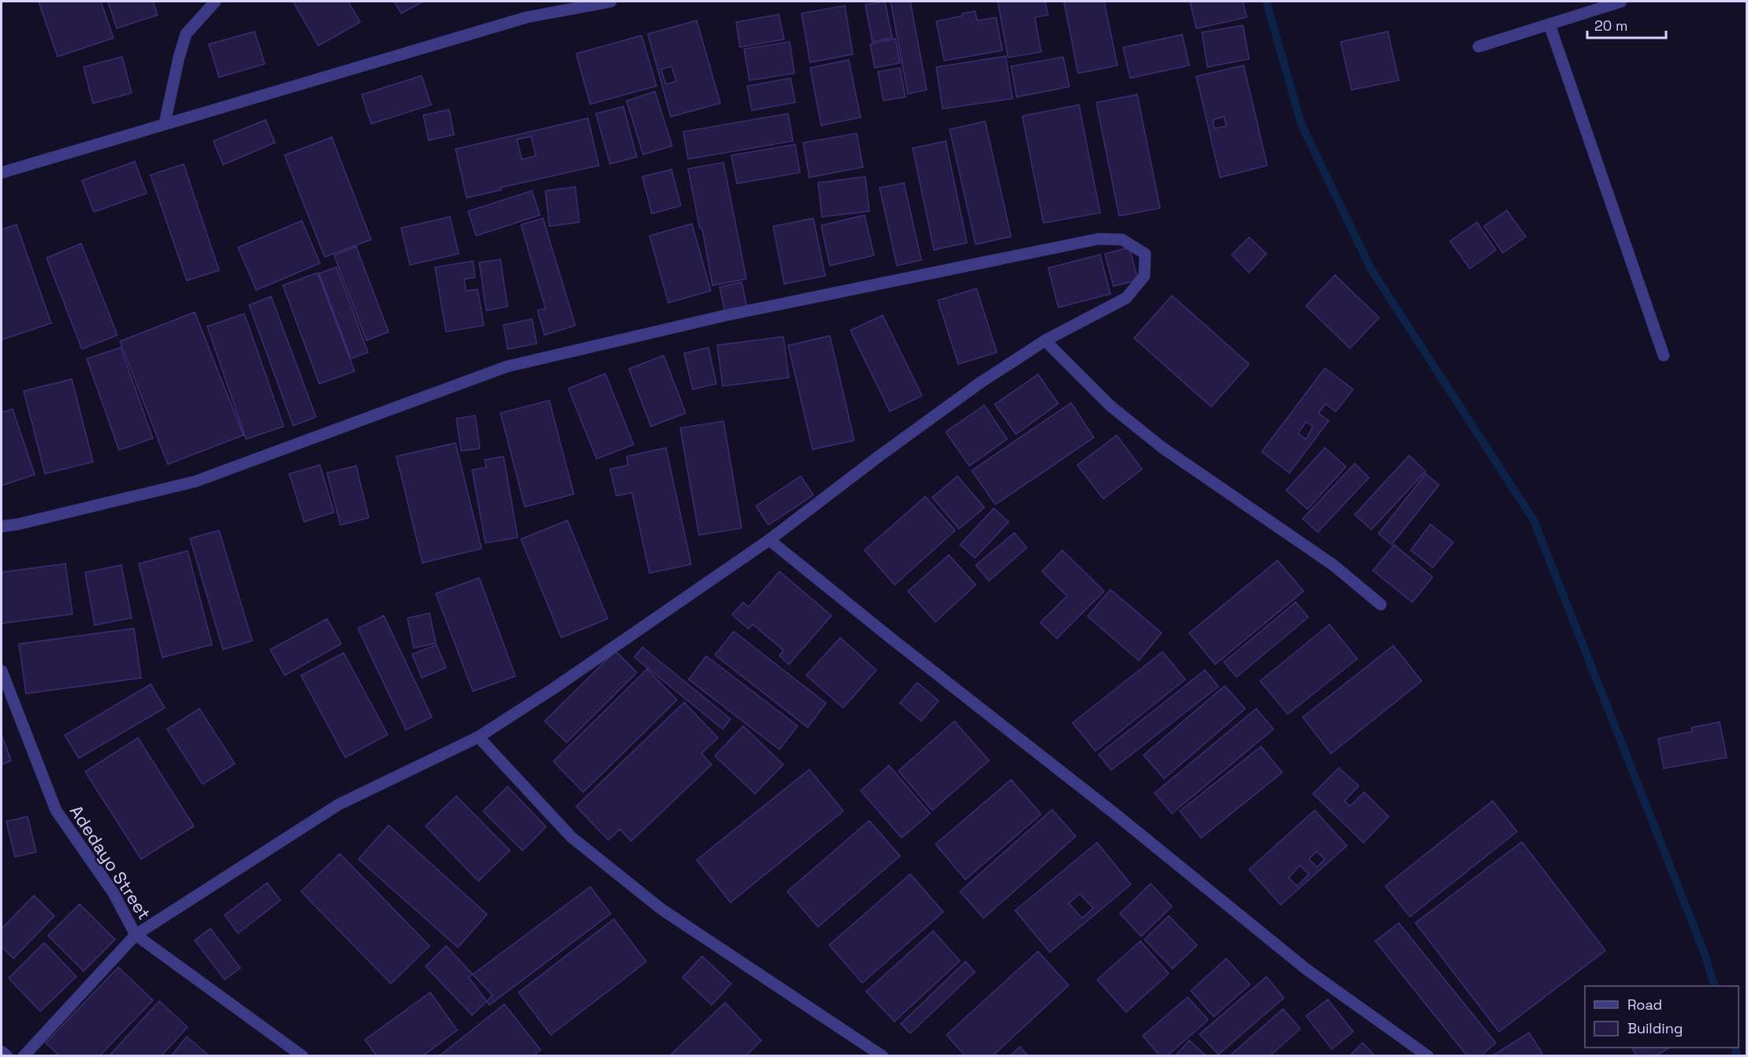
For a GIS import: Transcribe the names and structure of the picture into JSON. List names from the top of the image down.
{
  "streets": {
    "street": ["Adedayo Street"]
  },
  "legend": ["Road", "Building"],
  "scale_bar": "20 m"
}
